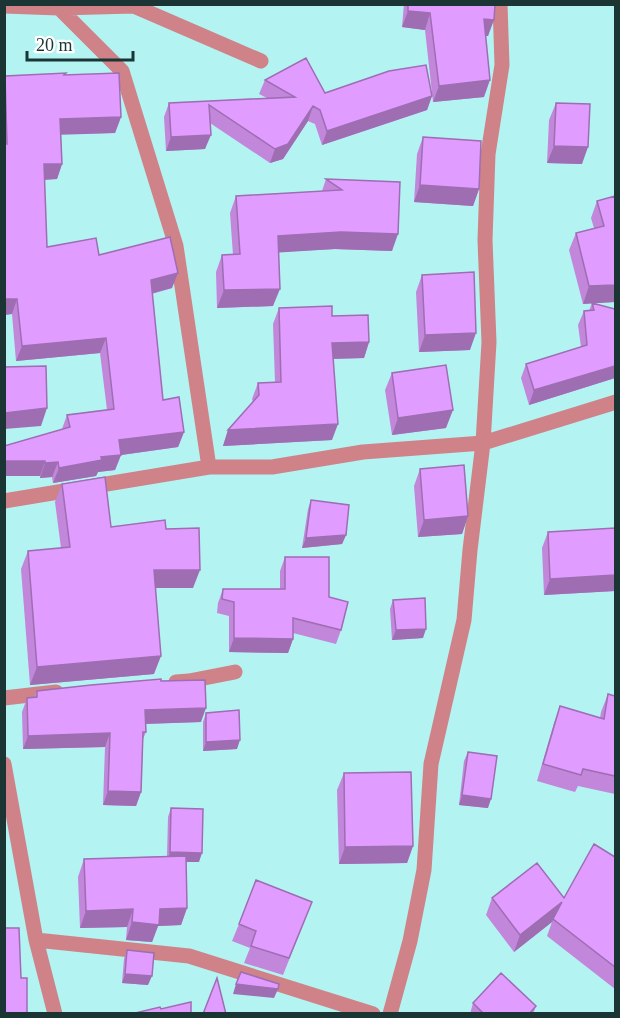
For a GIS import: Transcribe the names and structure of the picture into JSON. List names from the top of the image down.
{
  "scale_bar": "20 m"
}
